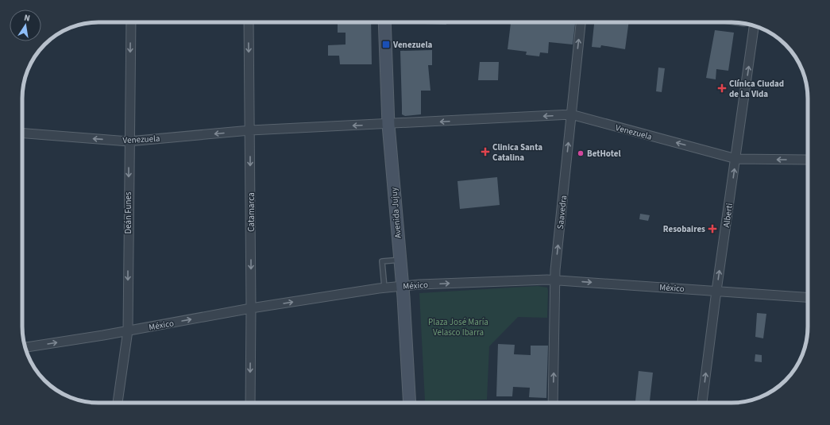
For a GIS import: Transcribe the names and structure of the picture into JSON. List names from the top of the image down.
{
  "streets": {
    "main road": ["Avenida Jujuy"],
    "street": [
      "Venezuela",
      "Catamarca",
      "Saavedra",
      "Deán Funes",
      "Alberti",
      "México"
    ]
  },
  "crossings": [
    ["Venezuela", "Catamarca"],
    ["Venezuela", "Saavedra"],
    ["Venezuela", "Deán Funes"],
    ["Venezuela", "Avenida Jujuy"],
    ["Venezuela", "Alberti"],
    ["Catamarca", "México"],
    ["Saavedra", "México"],
    ["Deán Funes", "México"],
    ["Avenida Jujuy", "México"],
    ["Alberti", "México"]
  ],
  "one_way": [
    "Venezuela",
    "Catamarca",
    "Saavedra",
    "Deán Funes",
    "Alberti",
    "México"
  ],
  "parks": ["Plaza José María Velasco Ibarra"],
  "places": {
    "transit": ["Venezuela"],
    "health": ["Clínica Ciudad de La Vida", "Clinica Santa Catalina", "Resobaires"],
    "other": ["BetHotel"]
  },
  "north": "top"
}
